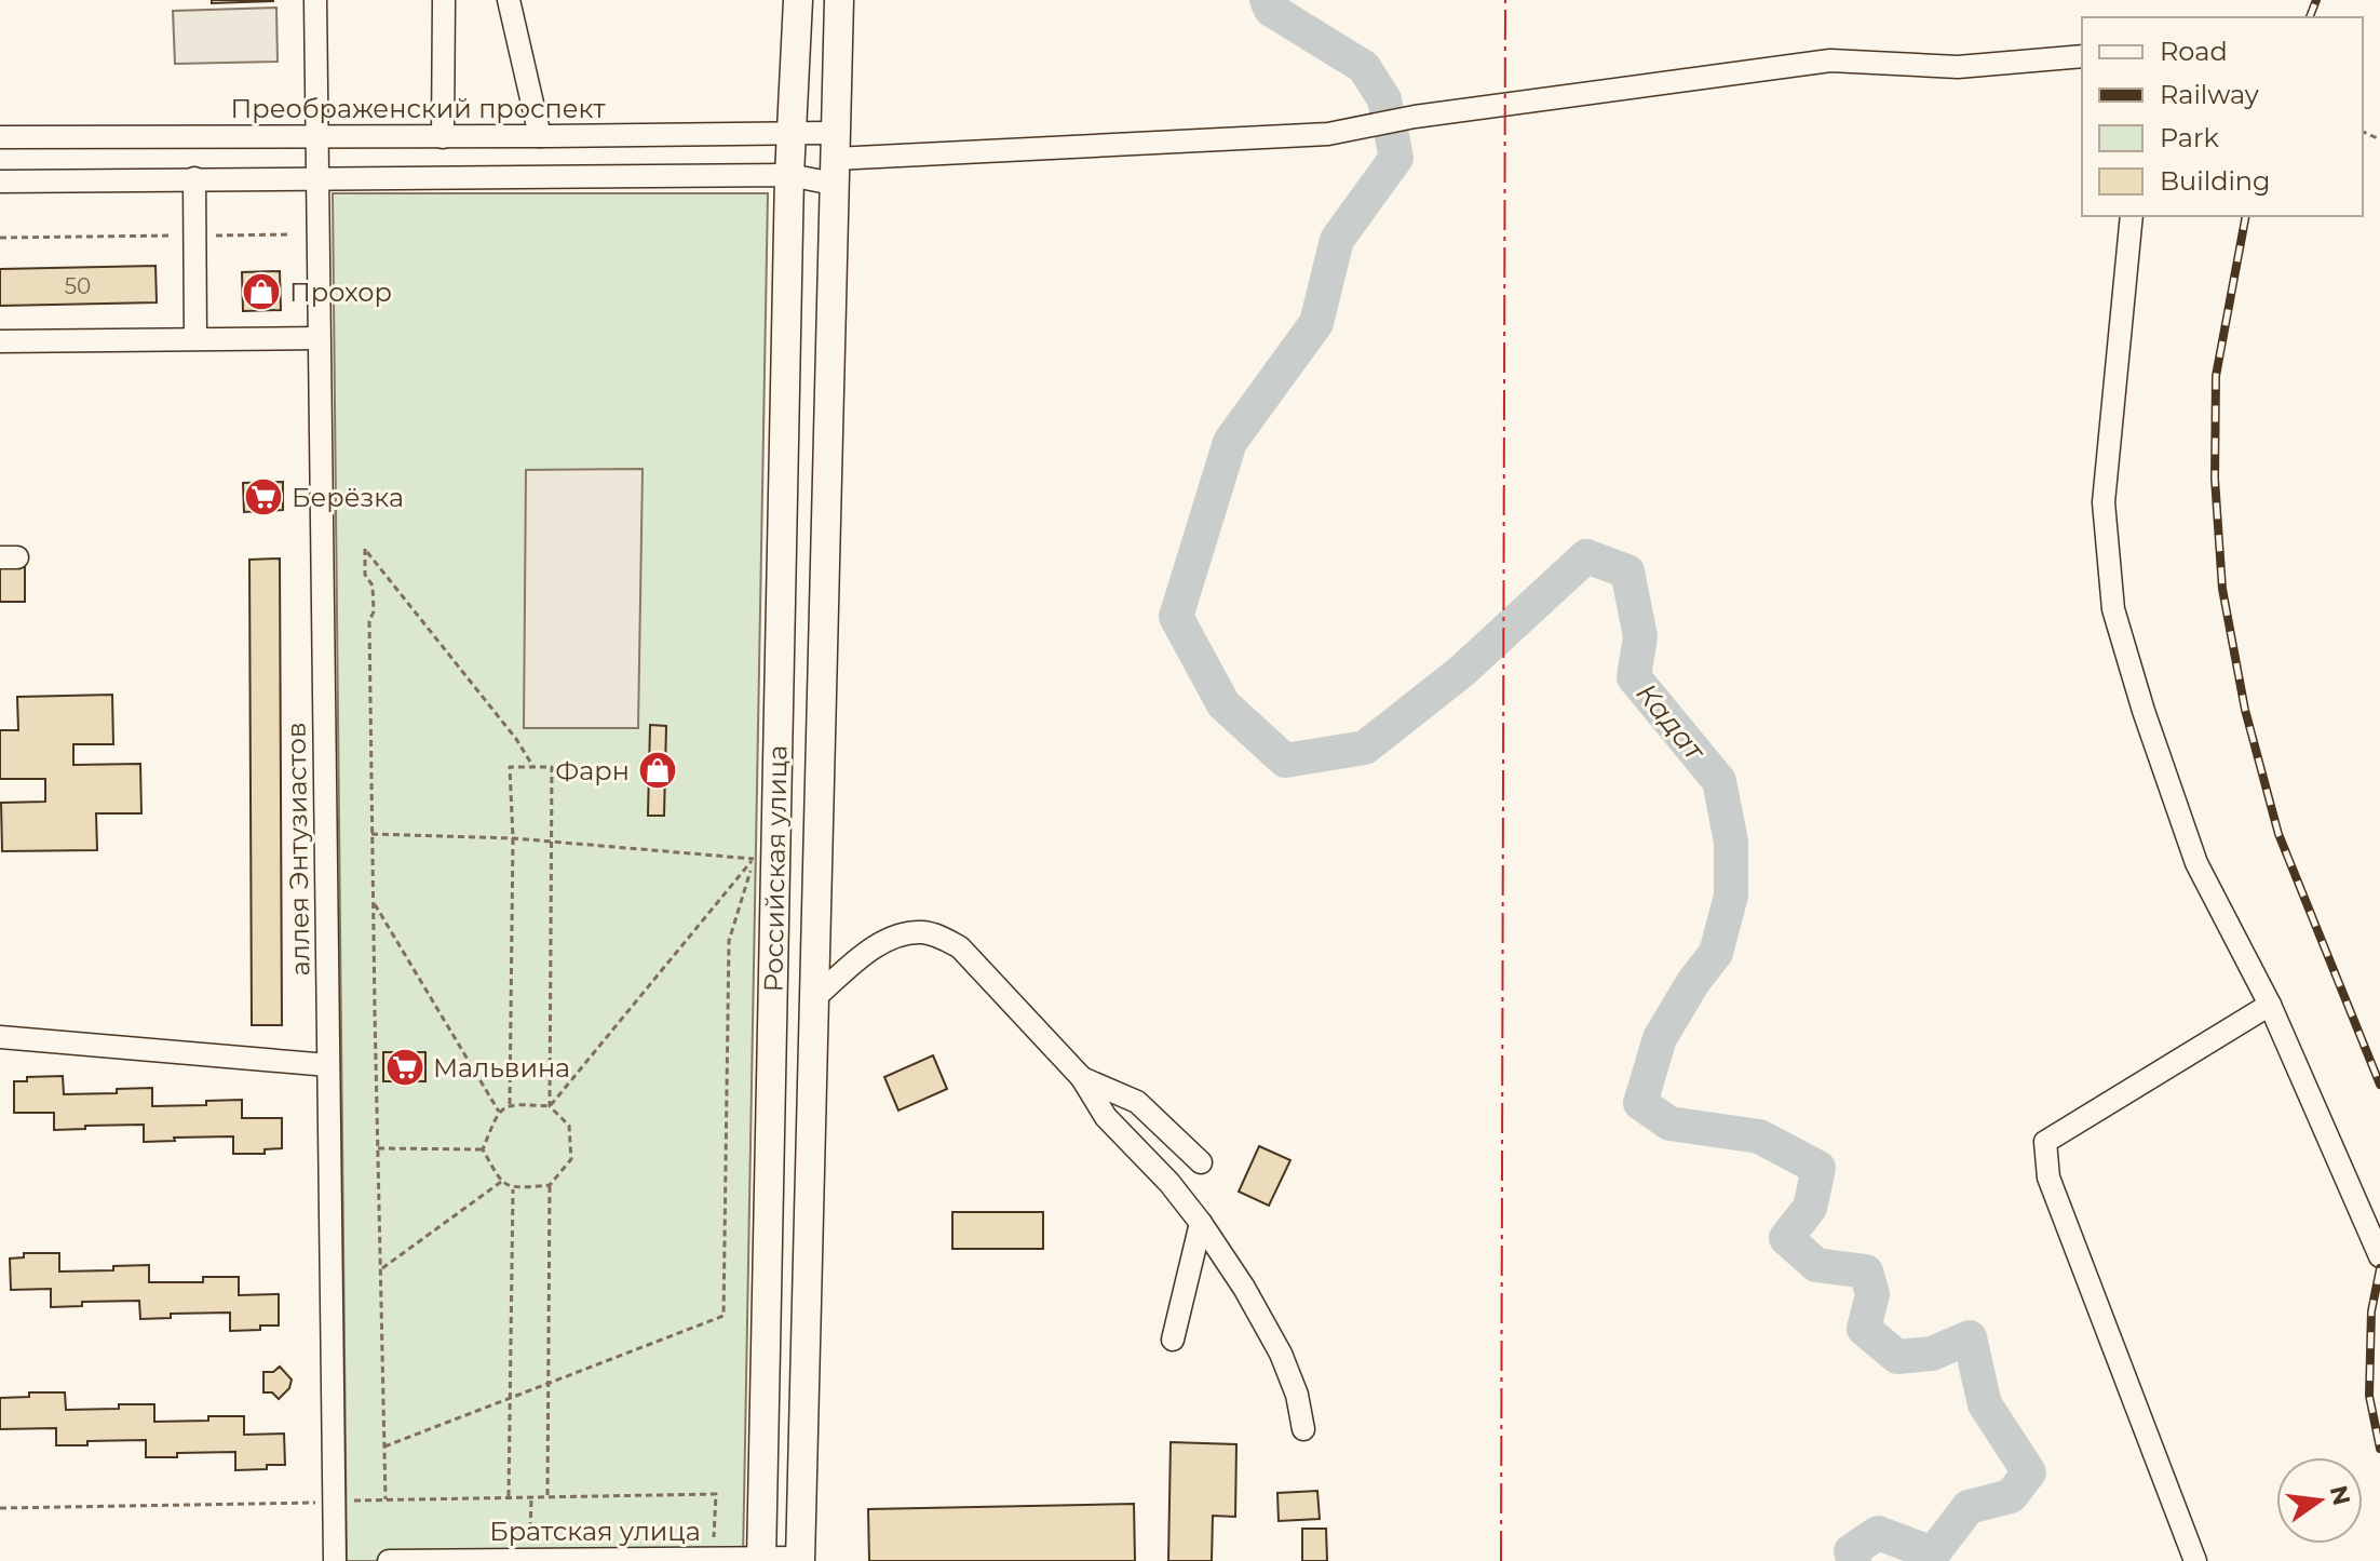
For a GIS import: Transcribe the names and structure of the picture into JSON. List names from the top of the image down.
{
  "streets": {
    "main road": ["Российская улица"],
    "street": ["Преображенский проспект", "аллея Энтузиастов", "Братская улица"]
  },
  "crossings": [
    ["Преображенский проспект", "аллея Энтузиастов"],
    ["Преображенский проспект", "Российская улица"],
    ["Российская улица", "Братская улица"]
  ],
  "water": ["Кадат"],
  "places": {
    "shop": ["Прохор", "Фарн"],
    "supermarket": ["Берёзка", "Мальвина"]
  },
  "house_numbers": ["50"],
  "legend": [
    "Road",
    "Railway",
    "Park",
    "Building"
  ],
  "north": "right"
}
